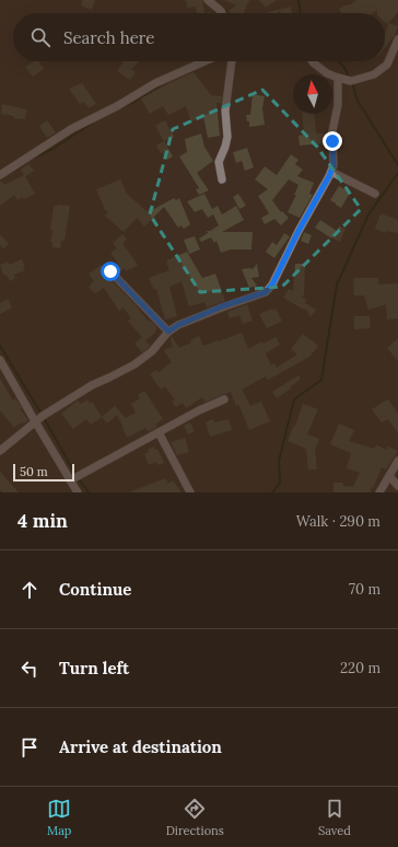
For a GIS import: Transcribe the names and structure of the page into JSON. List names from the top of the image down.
{
  "scale_bar": "50 m",
  "north": "top",
  "page": {
    "search": "Search here",
    "scale": "50 m",
    "heading": ["4 min", "Walk · 290 m"],
    "list": [
      ["Continue", "70 m"],
      ["Turn left", "220 m"],
      "Arrive at destination"
    ],
    "nav": ["Map", "Directions", "Saved"]
  }
}
